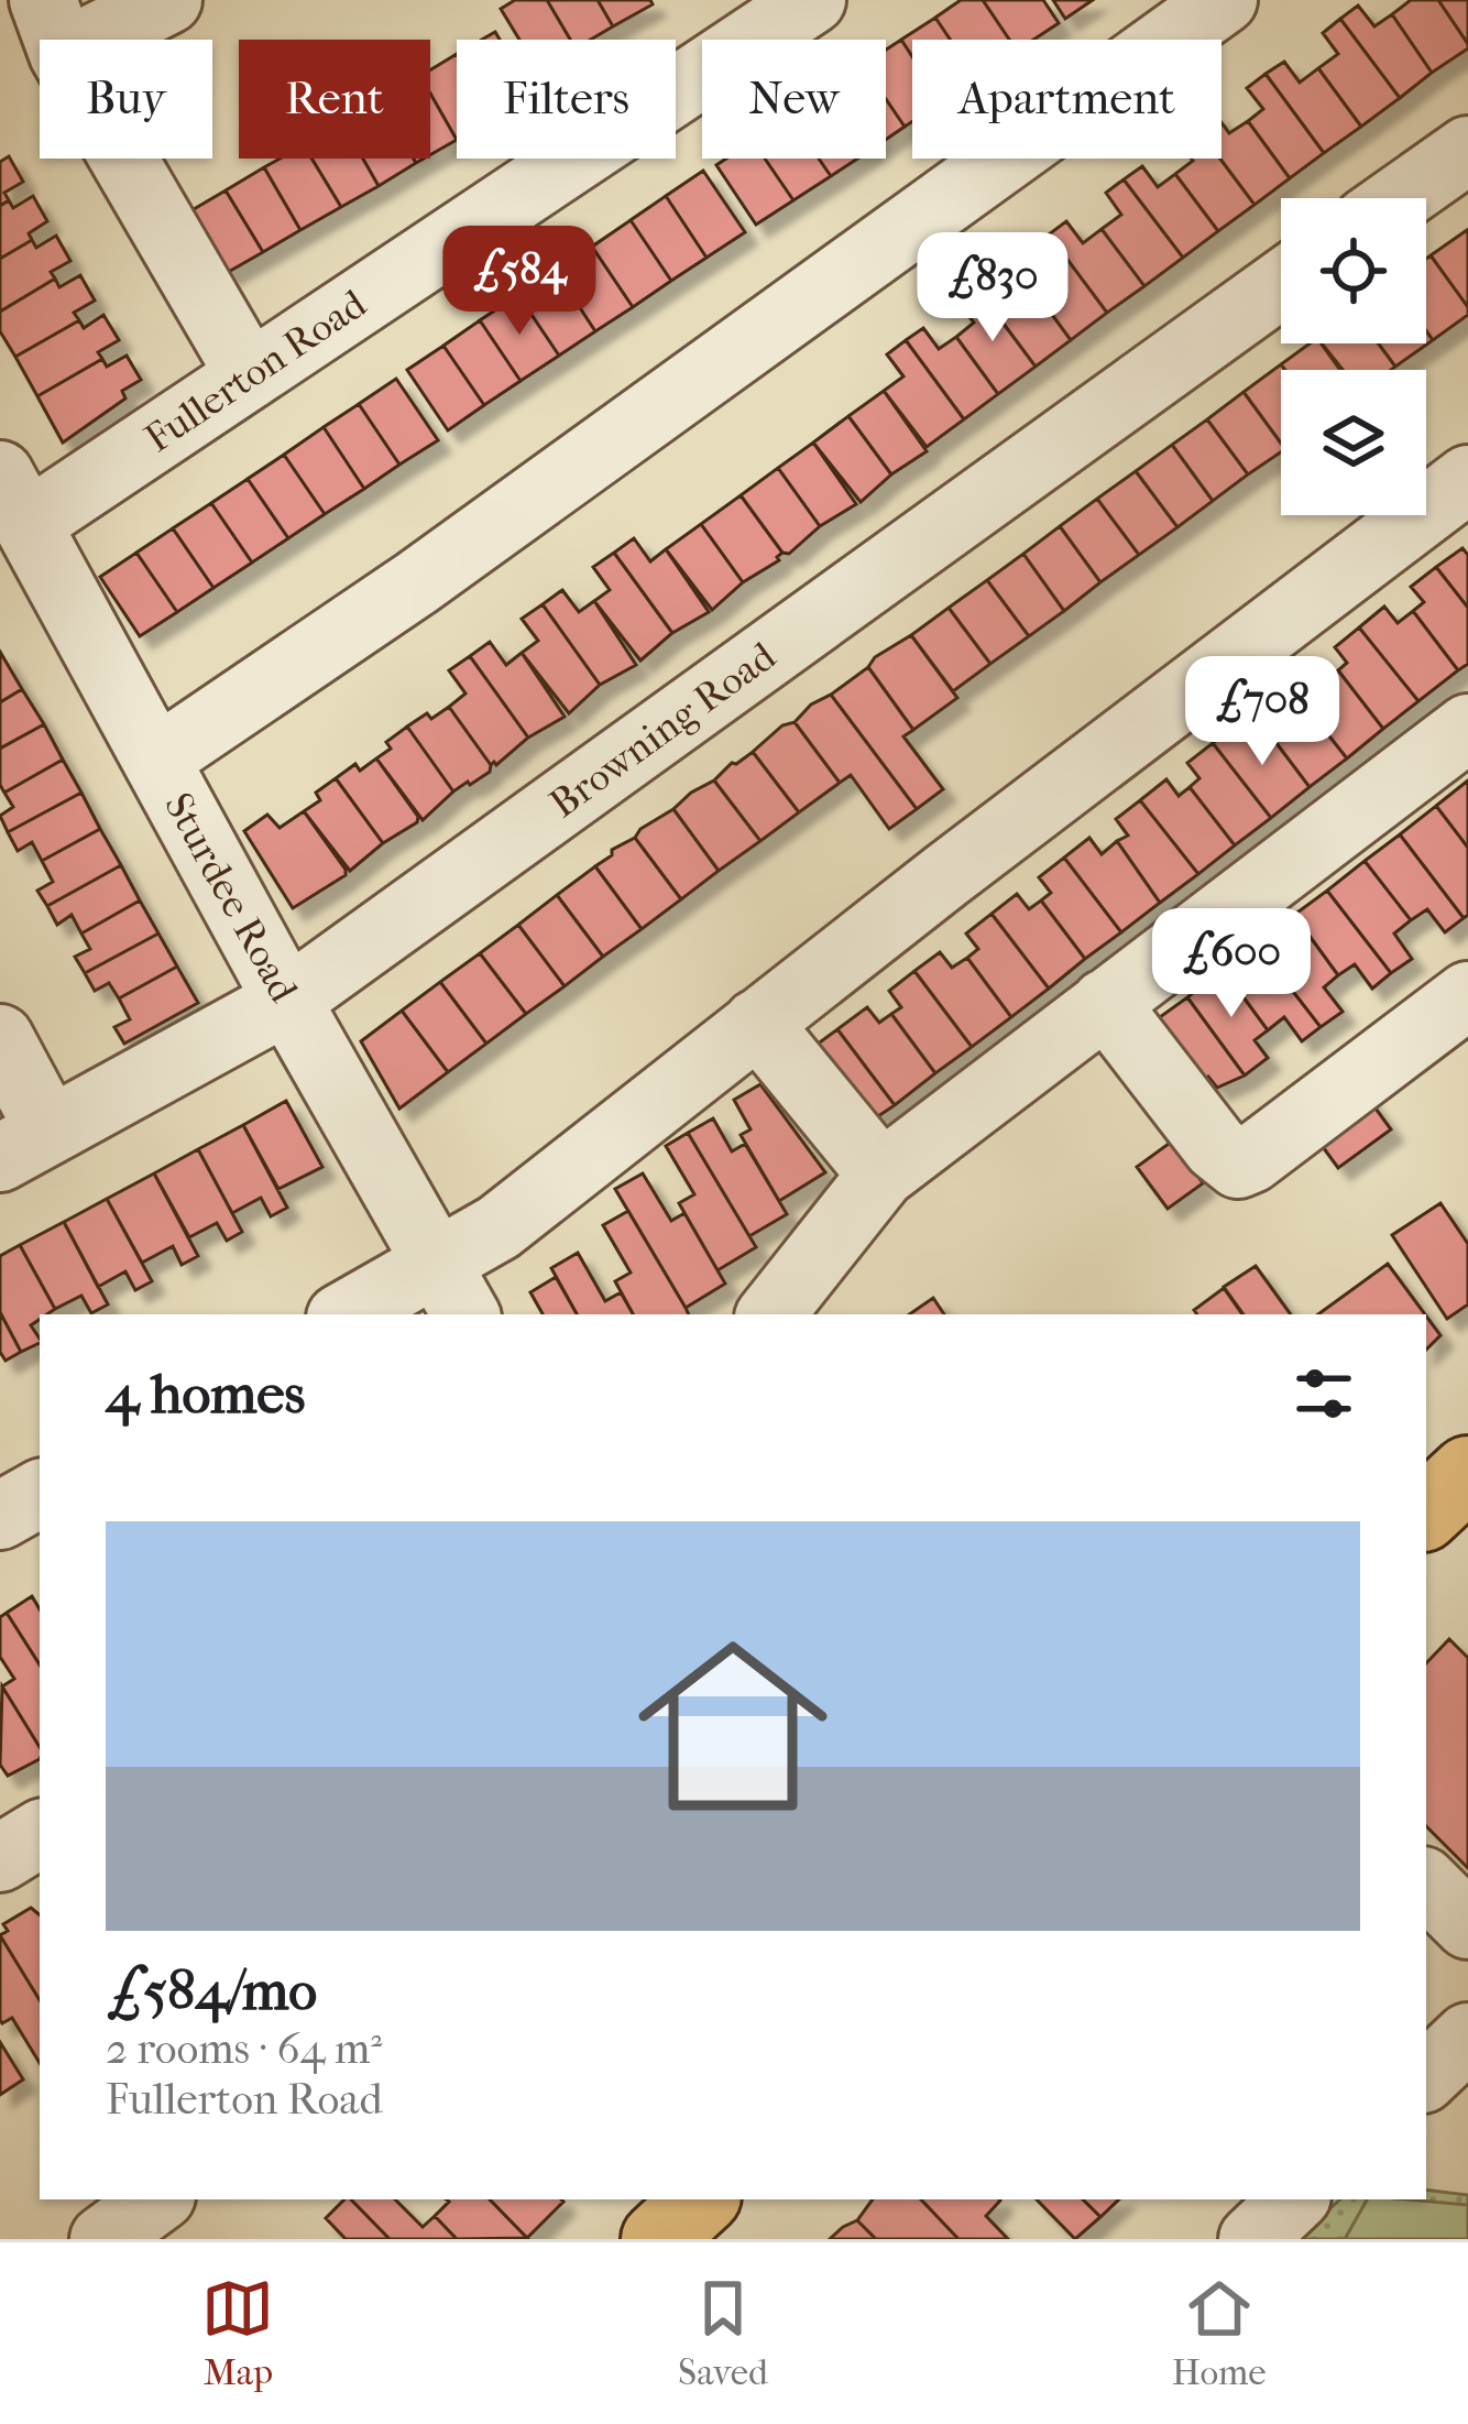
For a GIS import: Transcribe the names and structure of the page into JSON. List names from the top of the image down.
{
  "streets": {
    "street": ["Fullerton Road", "Browning Road", "Sturdee Road"]
  },
  "crossings": [
    ["Fullerton Road", "Sturdee Road"],
    ["Browning Road", "Sturdee Road"]
  ],
  "page": {
    "chip": [
      "Buy",
      "Rent",
      "Filters",
      "New",
      "Apartment"
    ],
    "price": [
      "£584",
      "£830",
      "£708",
      "£600"
    ],
    "heading": "4 homes",
    "list": [
      {
        "name": "£584/mo",
        "note": "2 rooms · 64 m² · Fullerton Road"
      }
    ],
    "tabs": ["Map", "Saved", "Home"]
  }
}
